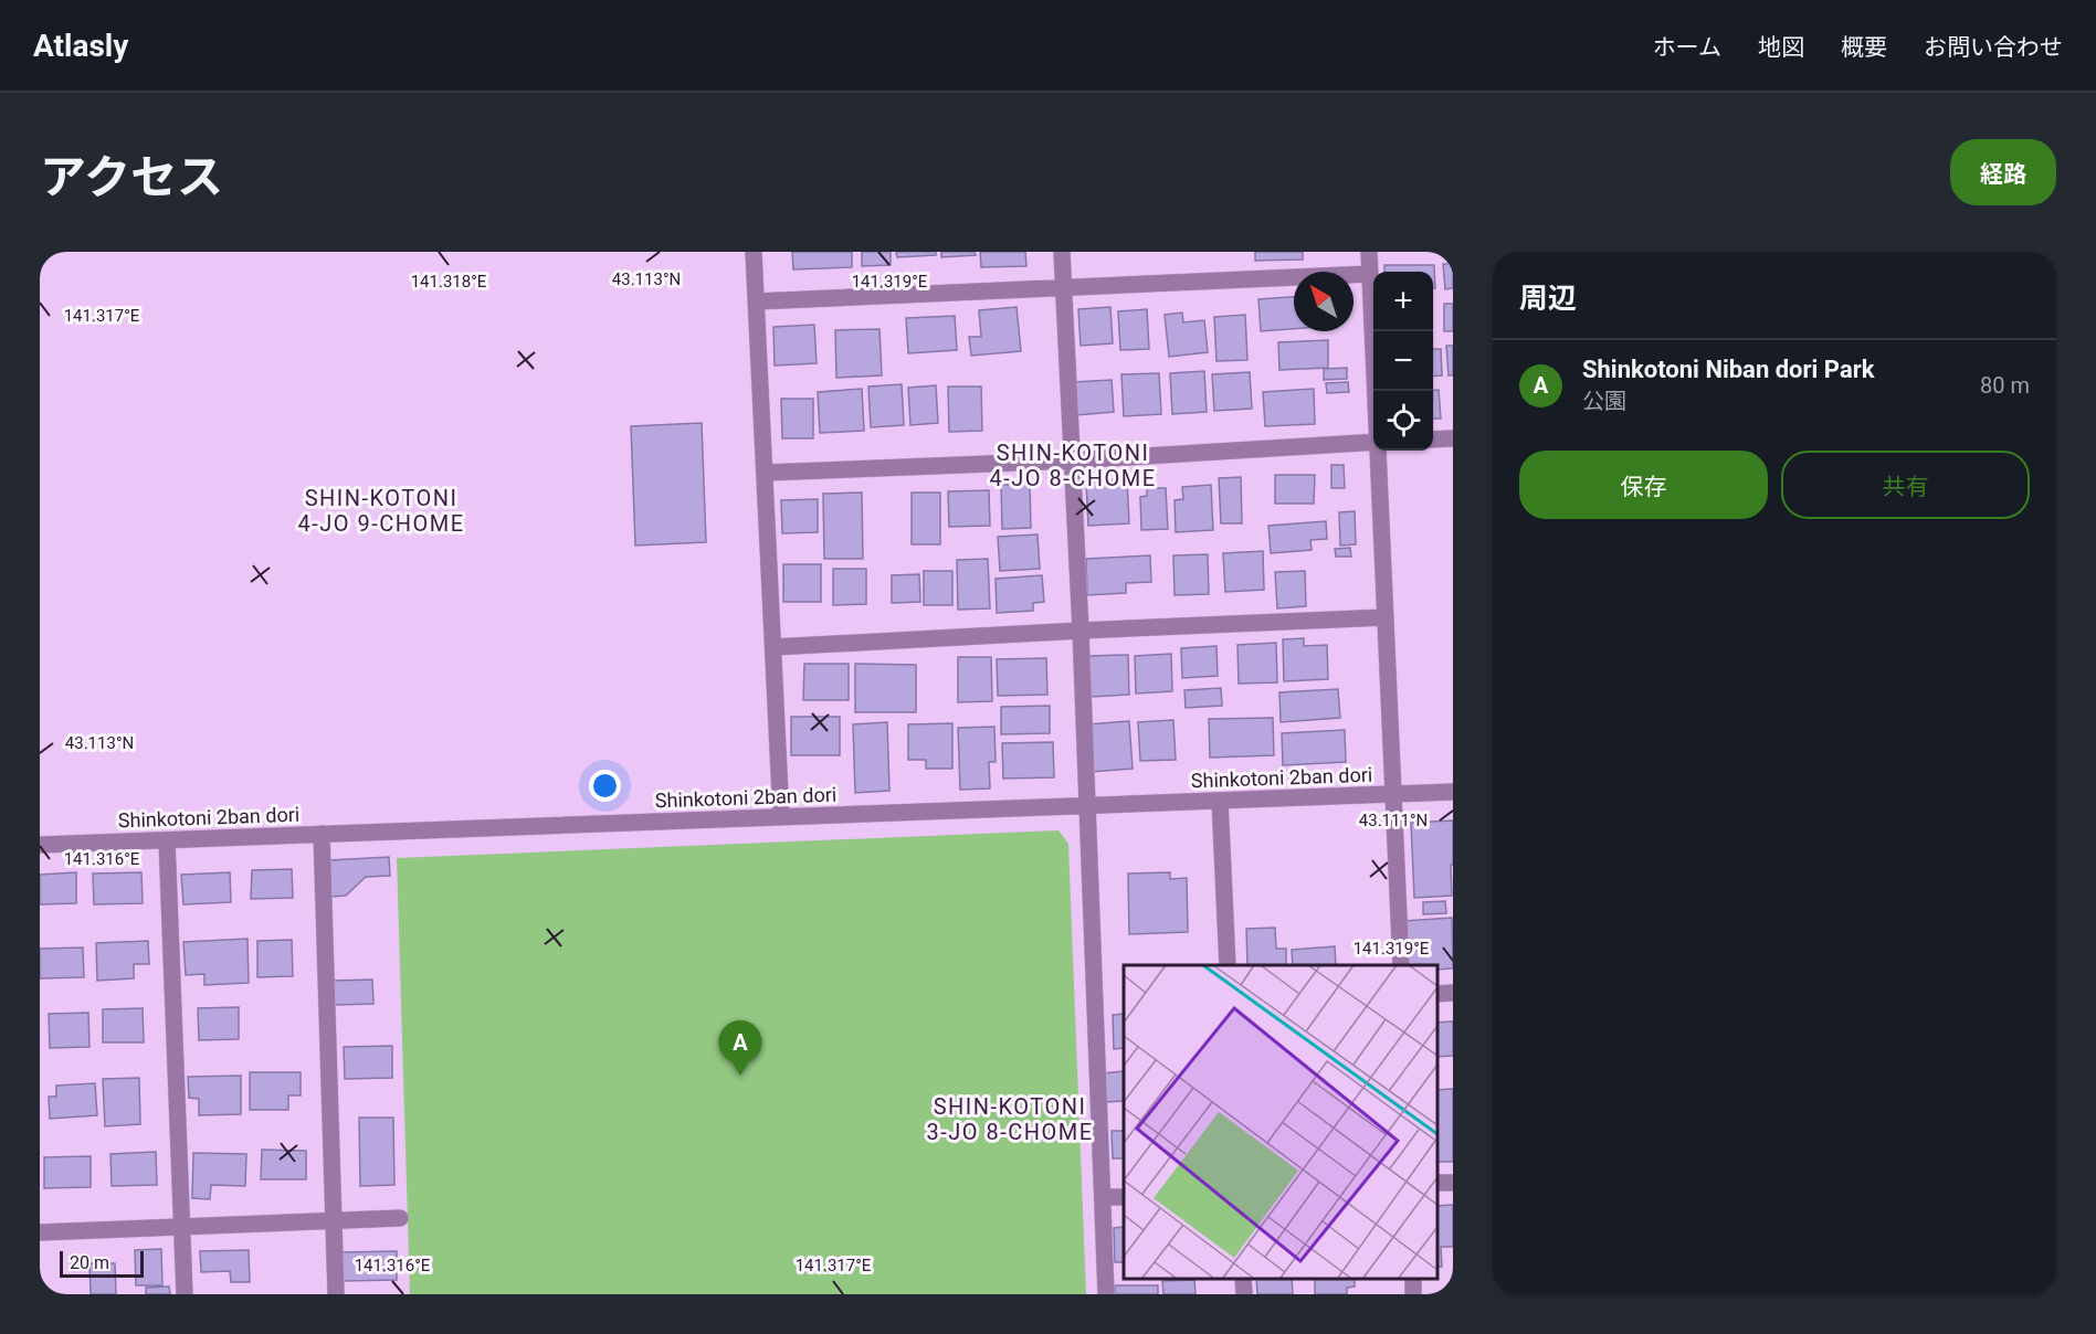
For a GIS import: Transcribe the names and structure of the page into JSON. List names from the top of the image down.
{
  "streets": {
    "street": ["Shinkotoni 2ban dori"]
  },
  "districts": ["SHIN-KOTONI 4-JO 8-CHOME", "SHIN-KOTONI 4-JO 9-CHOME", "SHIN-KOTONI 3-JO 8-CHOME"],
  "scale_bar": "20 m",
  "north": "top left",
  "page": {
    "header": "Atlasly",
    "nav": [
      "ホーム",
      "地図",
      "概要",
      "お問い合わせ"
    ],
    "title": "アクセス",
    "buttons": [
      "経路",
      ["保存", "共有"]
    ],
    "heading": "周辺",
    "map_buttons": ["+", "−"],
    "list": [
      {
        "mark": "A",
        "name": "Shinkotoni Niban dori Park",
        "note": "公園",
        "value": "80 m"
      }
    ],
    "pins": "A",
    "scale": "20 m"
  },
  "coordinates": [
    "43.113°N",
    "141.318°E",
    "141.319°E",
    "141.317°E",
    "43.111°N",
    "141.316°E"
  ]
}
